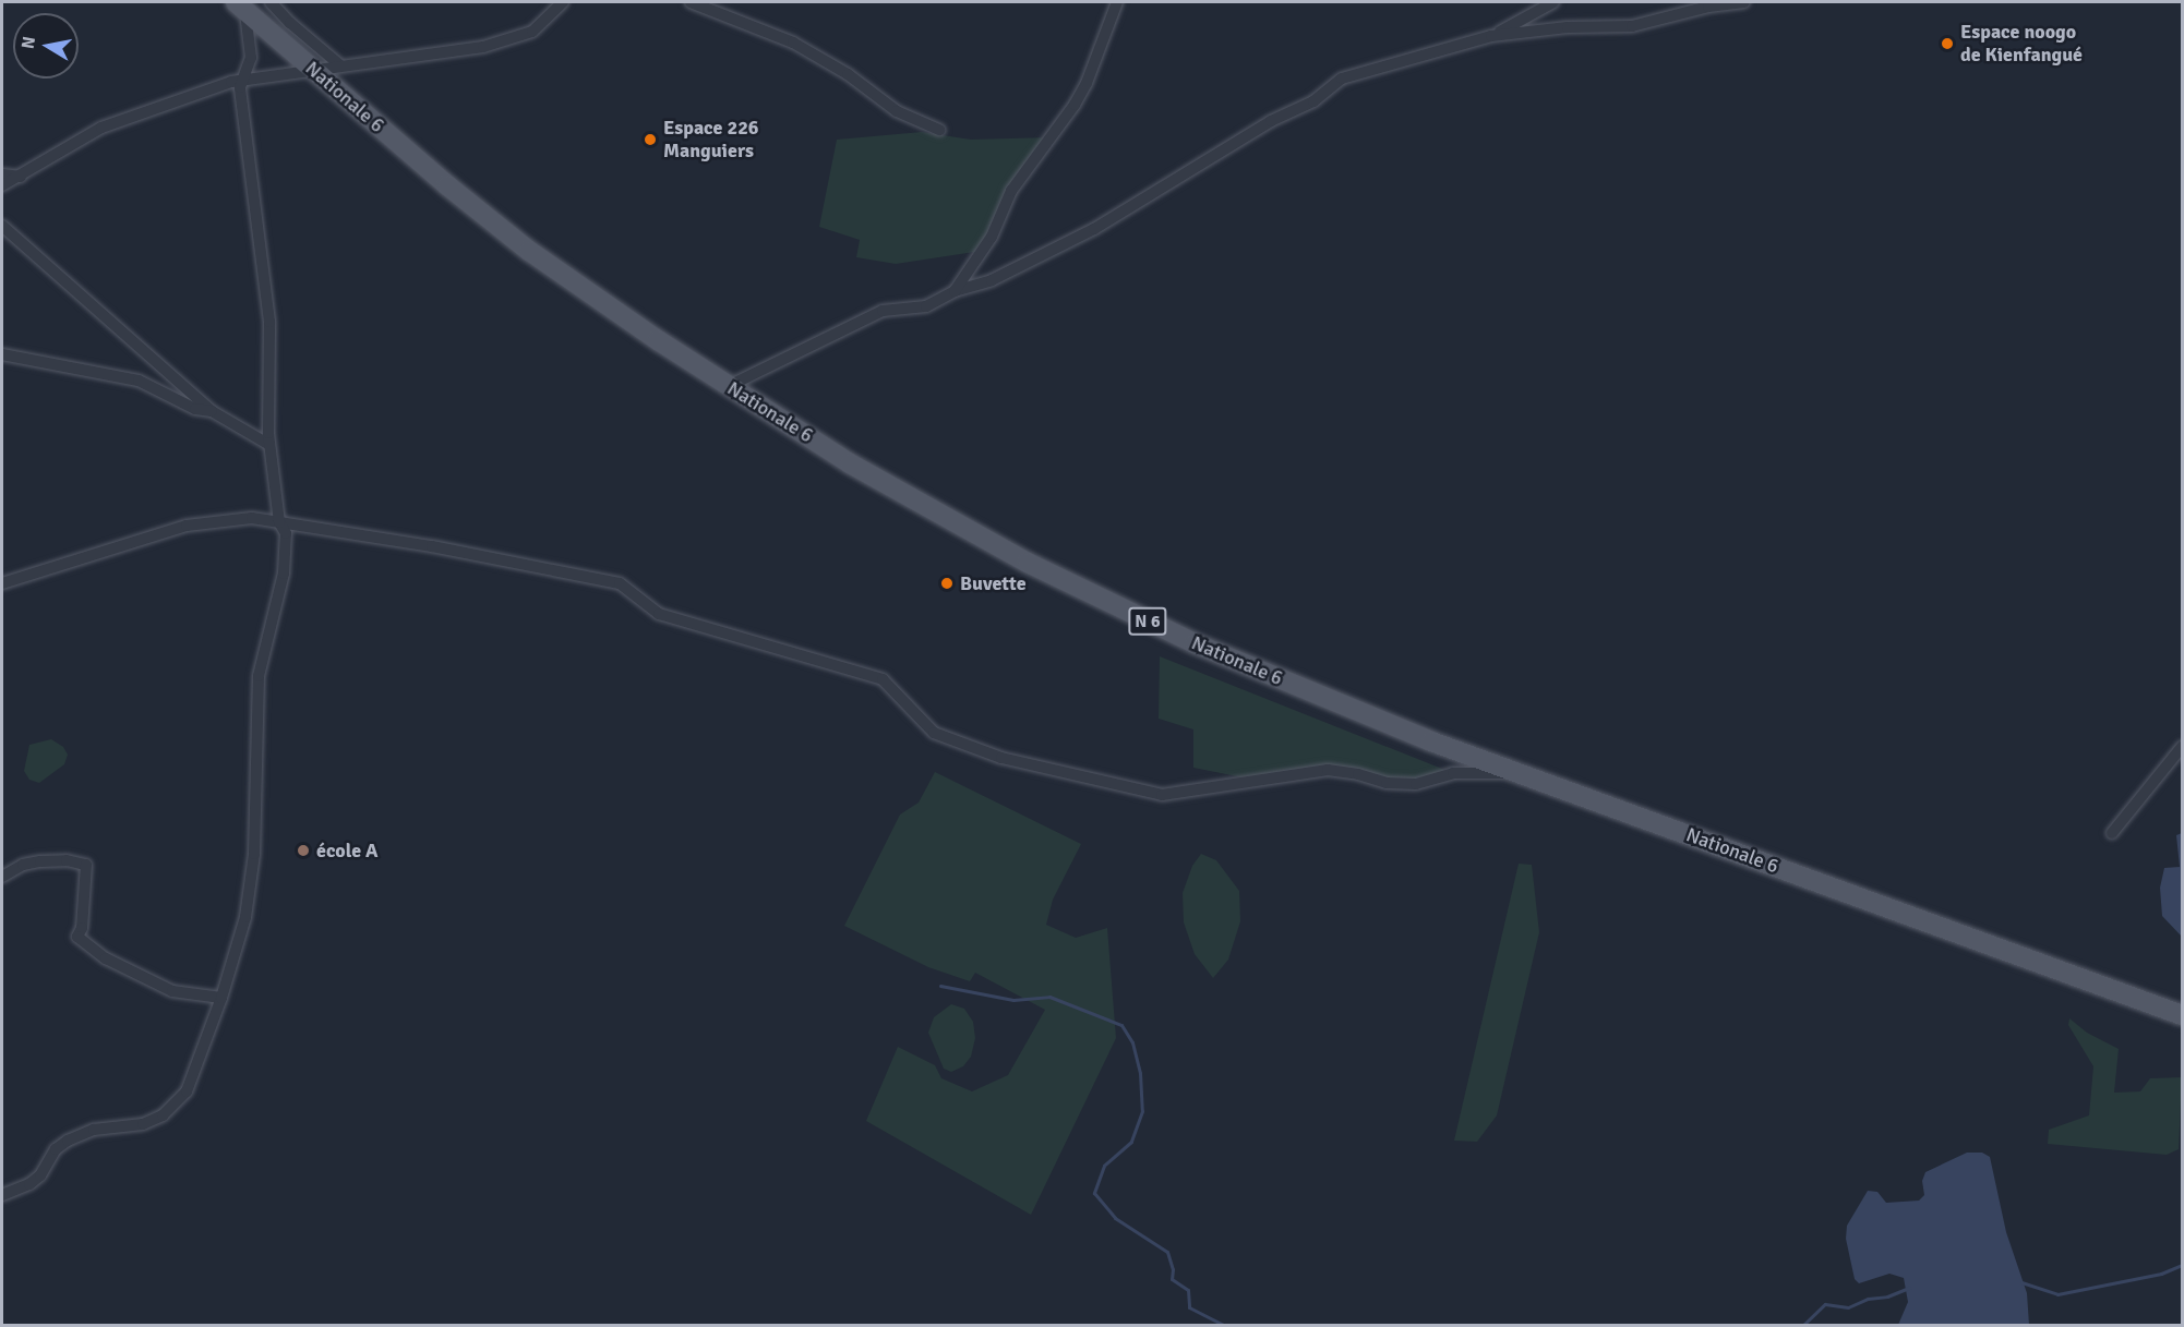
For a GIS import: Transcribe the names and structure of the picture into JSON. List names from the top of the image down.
{
  "streets": {
    "main road": ["Nationale 6", "N 6"]
  },
  "places": [
    "Espace noogo de Kienfangué",
    "Espace 226 Manguiers",
    "Buvette",
    "école A"
  ],
  "north": "left"
}
